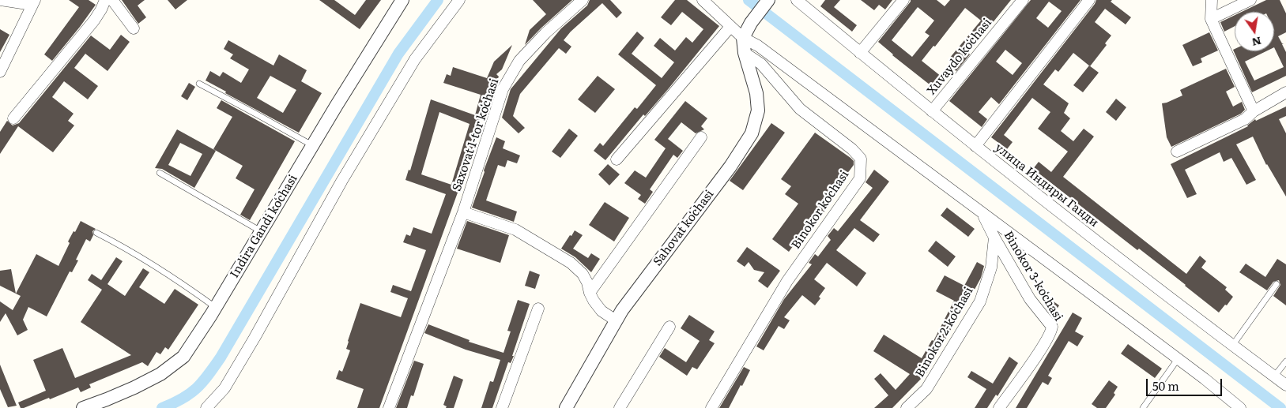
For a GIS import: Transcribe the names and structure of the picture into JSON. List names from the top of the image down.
{
  "streets": {
    "street": [
      "Xuvaydo koʻchasi",
      "Saxovat 1-tor koʻchasi",
      "улица Индиры Ганди",
      "Binokor koʻchasi",
      "Indira Gandi koʻchasi",
      "Sahovat koʻchasi",
      "Binokor 3-koʻchasi",
      "Binokor 2-koʻchasi"
    ]
  },
  "crossings": [
    ["Xuvaydo koʻchasi", "улица Индиры Ганди"],
    ["Binokor koʻchasi", "Sahovat koʻchasi"],
    ["Binokor 3-koʻchasi", "Binokor 2-koʻchasi"]
  ],
  "scale_bar": "50 m",
  "north": "bottom"
}
